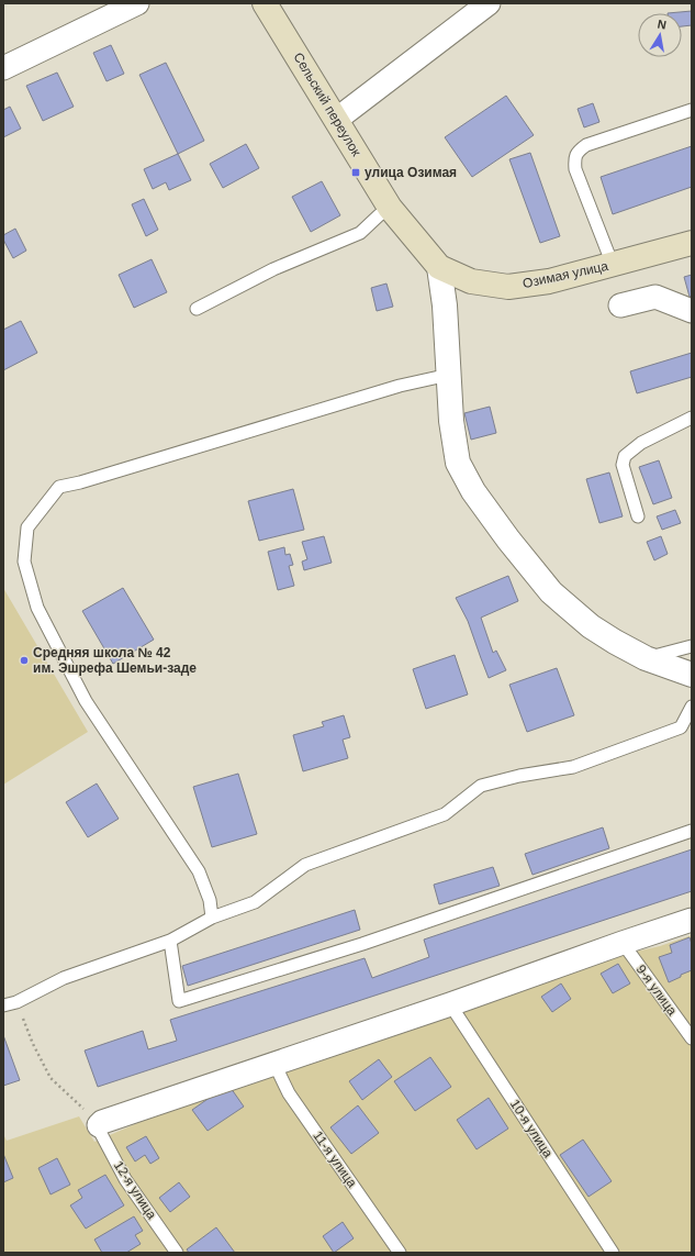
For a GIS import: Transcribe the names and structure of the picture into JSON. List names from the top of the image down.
{
  "streets": {
    "main road": ["Сельский переулок", "Озимая улица"],
    "lane": [
      "9-я улица",
      "10-я улица",
      "11-я улица",
      "12-я улица"
    ]
  },
  "crossings": [
    ["Сельский переулок", "Озимая улица"]
  ],
  "places": {
    "transit": ["улица Озимая"],
    "other": ["Средняя школа № 42 им. Эшрефа Шемьи-заде"]
  },
  "north": "top"
}
